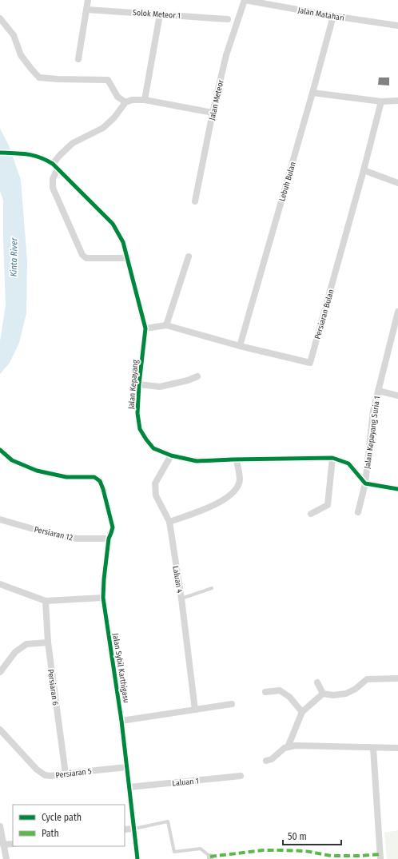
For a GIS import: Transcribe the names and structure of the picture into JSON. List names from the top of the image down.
{
  "streets": {
    "street": [
      "Solok Meteor 1",
      "Jalan Matahari",
      "Jalan Meteor",
      "Lebuh Bulan",
      "Persiaran Bulan",
      "Jalan Kepayang",
      "Jalan Kepayang Suria 1",
      "Persiaran 12",
      "Laluan 4",
      "Jalan Sybil Karthigasu",
      "Persiaran 6",
      "Persiaran 5",
      "Laluan 1"
    ]
  },
  "crossings": [
    ["Jalan Matahari", "Jalan Meteor"],
    ["Jalan Matahari", "Lebuh Bulan"],
    ["Lebuh Bulan", "Persiaran Bulan"],
    ["Persiaran Bulan", "Jalan Kepayang"],
    ["Jalan Kepayang", "Jalan Kepayang Suria 1"],
    ["Jalan Kepayang", "Laluan 4"],
    ["Persiaran 12", "Jalan Sybil Karthigasu"],
    ["Jalan Sybil Karthigasu", "Persiaran 5"],
    ["Jalan Sybil Karthigasu", "Laluan 1"],
    ["Persiaran 6", "Persiaran 5"]
  ],
  "water": ["Kinta River"],
  "legend": ["Cycle path", "Path"],
  "scale_bar": "50 m"
}
